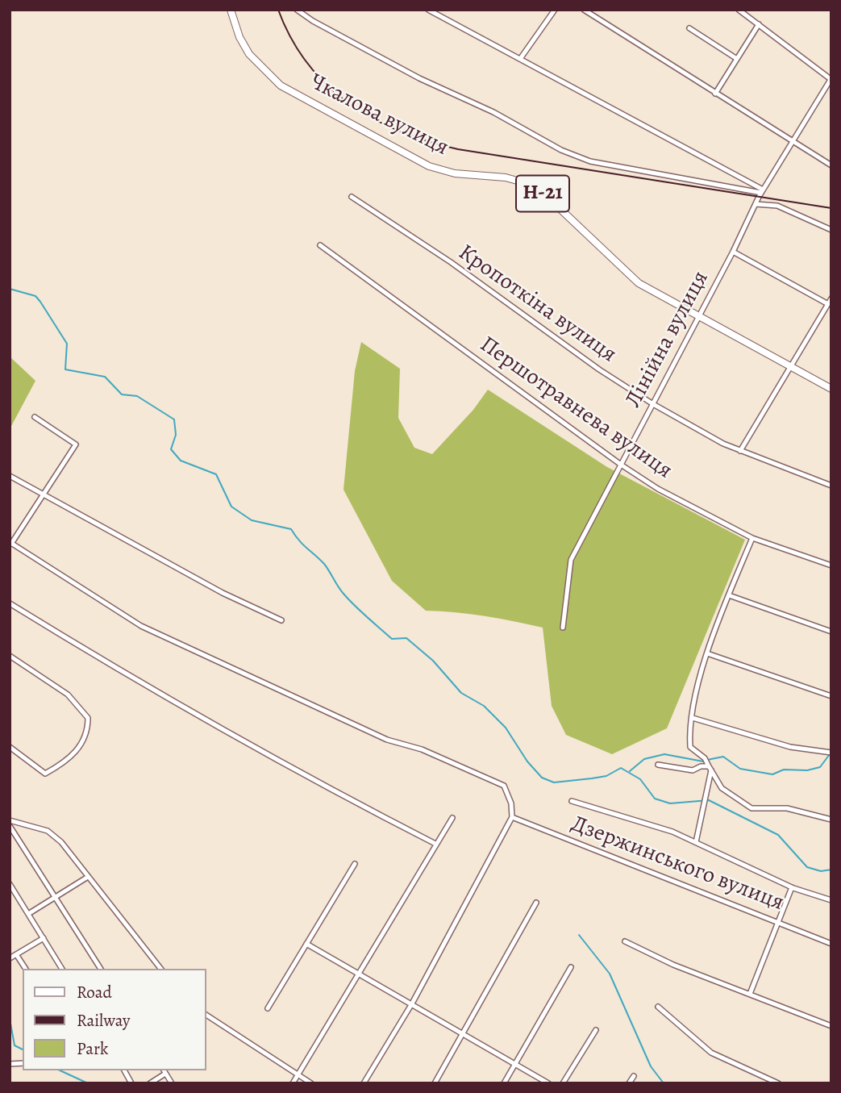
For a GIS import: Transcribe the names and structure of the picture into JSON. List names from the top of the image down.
{
  "streets": {
    "main road": ["Чкалова вулиця", "Н-21"],
    "street": [
      "Кропоткіна вулиця",
      "Лінійна вулиця",
      "Першотравнева вулиця",
      "Дзержинського вулиця"
    ]
  },
  "crossings": [
    ["Чкалова вулиця", "Лінійна вулиця"],
    ["Кропоткіна вулиця", "Лінійна вулиця"],
    ["Лінійна вулиця", "Першотравнева вулиця"]
  ],
  "legend": ["Road", "Railway", "Park"]
}
